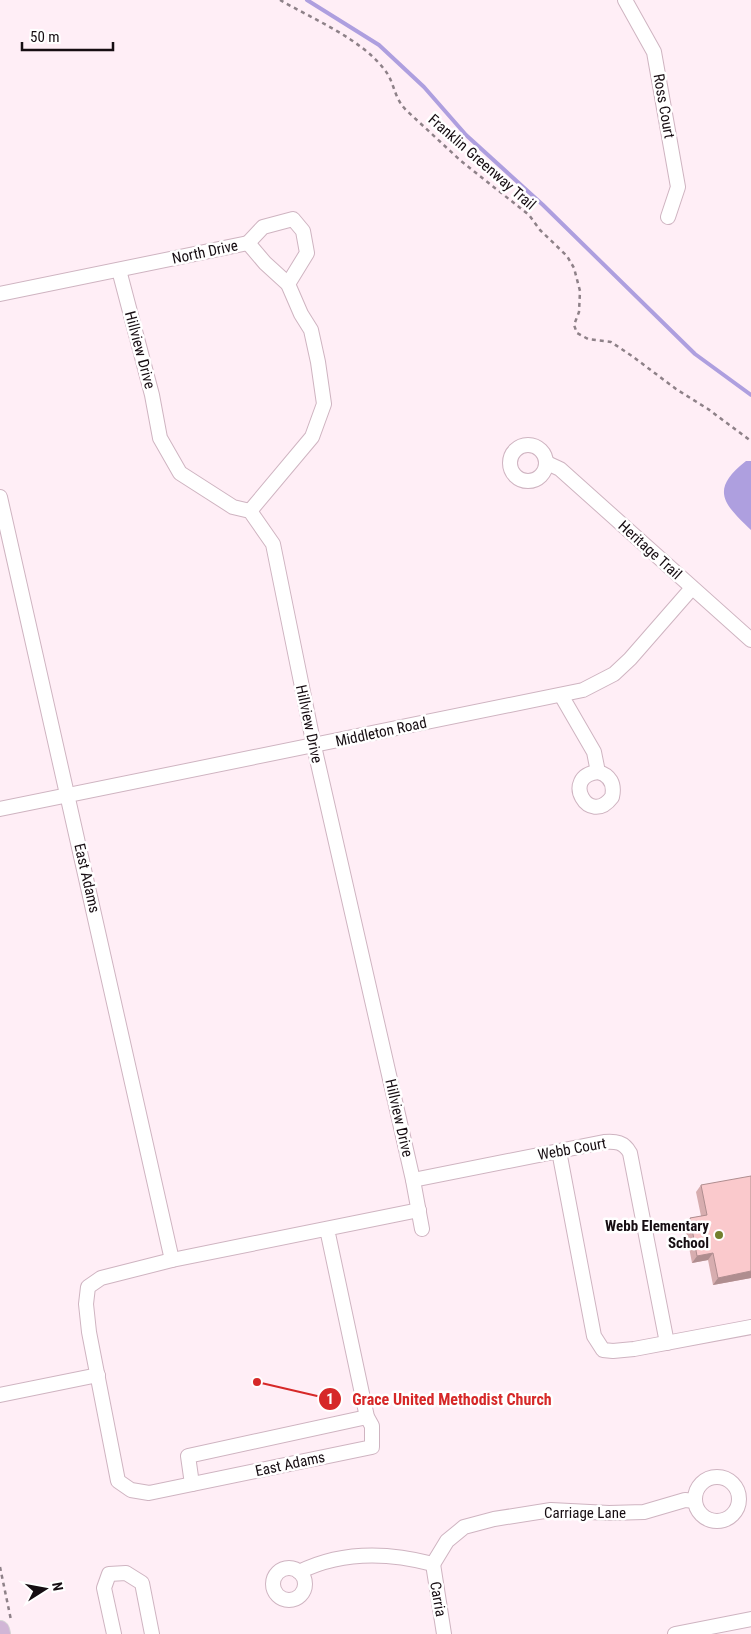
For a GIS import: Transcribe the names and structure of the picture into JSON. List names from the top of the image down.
{
  "streets": {
    "street": [
      "Ross Court",
      "North Drive",
      "Hillview Drive",
      "Heritage Trail",
      "Middleton Road",
      "East Adams",
      "Webb Court",
      "Carriage Lane",
      "Carria"
    ],
    "path": ["Franklin Greenway Trail"]
  },
  "crossings": [
    ["North Drive", "Hillview Drive"],
    ["Hillview Drive", "Middleton Road"],
    ["Hillview Drive", "Webb Court"],
    ["Heritage Trail", "Middleton Road"],
    ["Middleton Road", "East Adams"],
    ["Carriage Lane", "Carria"]
  ],
  "places": ["Webb Elementary School", "Grace United Methodist Church"],
  "scale_bar": "50 m",
  "north": "right"
}
